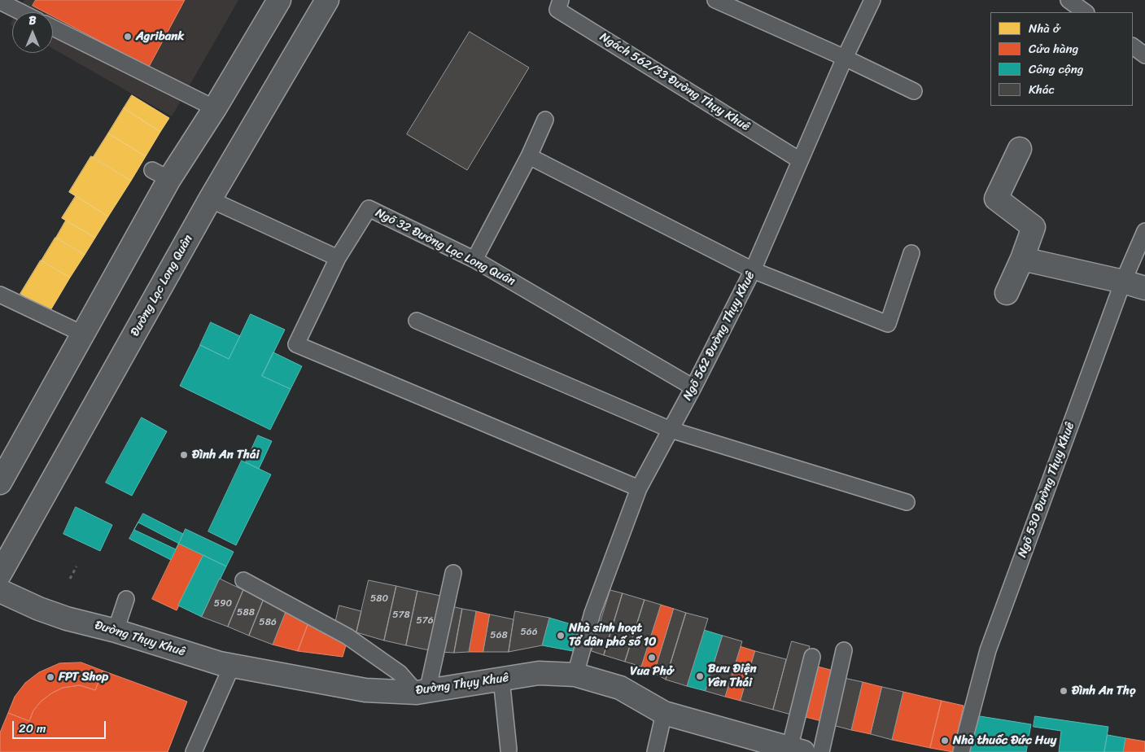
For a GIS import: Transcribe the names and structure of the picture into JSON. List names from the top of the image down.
{
  "streets": {
    "main road": ["Đường Lạc Long Quân", "Đường Thụy Khuê"],
    "lane": [
      "Ngách 562/33 Đường Thụy Khuê",
      "Ngõ 32 Đường Lạc Long Quân",
      "Ngõ 562 Đường Thụy Khuê",
      "Ngõ 530 Đường Thụy Khuê"
    ]
  },
  "crossings": [
    ["Ngách 562/33 Đường Thụy Khuê", "Ngõ 562 Đường Thụy Khuê"],
    ["Ngõ 32 Đường Lạc Long Quân", "Ngõ 562 Đường Thụy Khuê"],
    ["Ngõ 562 Đường Thụy Khuê", "Đường Thụy Khuê"]
  ],
  "places": [
    "Agribank",
    "Đình An Thái",
    "Nhà sinh hoạt Tổ dân phố số 10",
    "Vua Phở",
    "Bưu Điện Yên Thái",
    "FPT Shop",
    "Đình An Thọ",
    "Nhà thuốc Đức Huy"
  ],
  "house_numbers": [
    "580",
    "590",
    "588",
    "578",
    "576",
    "586",
    "566",
    "568"
  ],
  "legend": [
    "Nhà ở",
    "Cửa hàng",
    "Công cộng",
    "Khác"
  ],
  "scale_bar": "20 m",
  "north": "top"
}
